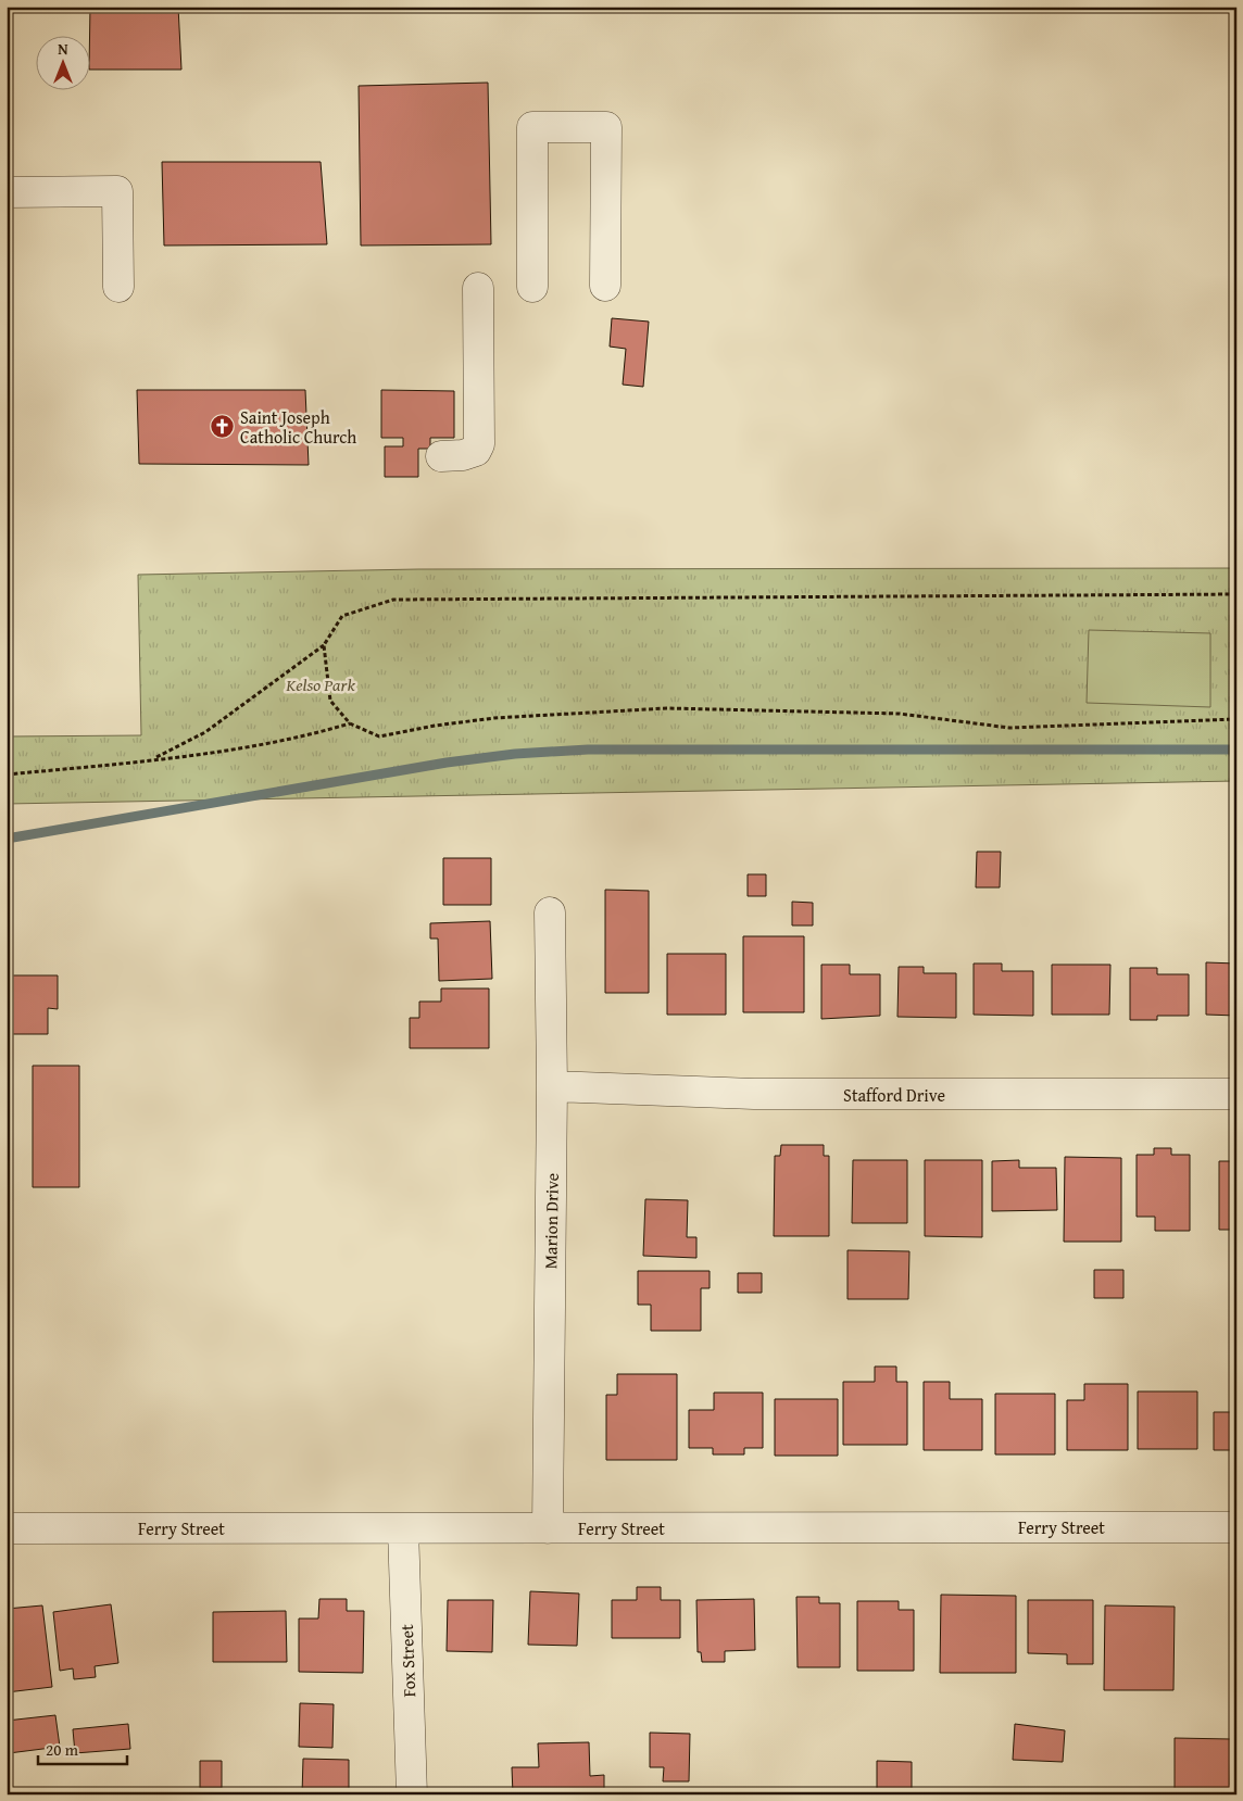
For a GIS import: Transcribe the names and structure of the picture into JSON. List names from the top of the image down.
{
  "streets": {
    "street": [
      "Stafford Drive",
      "Marion Drive",
      "Ferry Street",
      "Fox Street"
    ]
  },
  "crossings": [
    ["Stafford Drive", "Marion Drive"],
    ["Marion Drive", "Ferry Street"],
    ["Ferry Street", "Fox Street"]
  ],
  "parks": ["Kelso Park"],
  "places": {
    "church": ["Saint Joseph Catholic Church"]
  },
  "scale_bar": "20 m",
  "north": "top"
}
